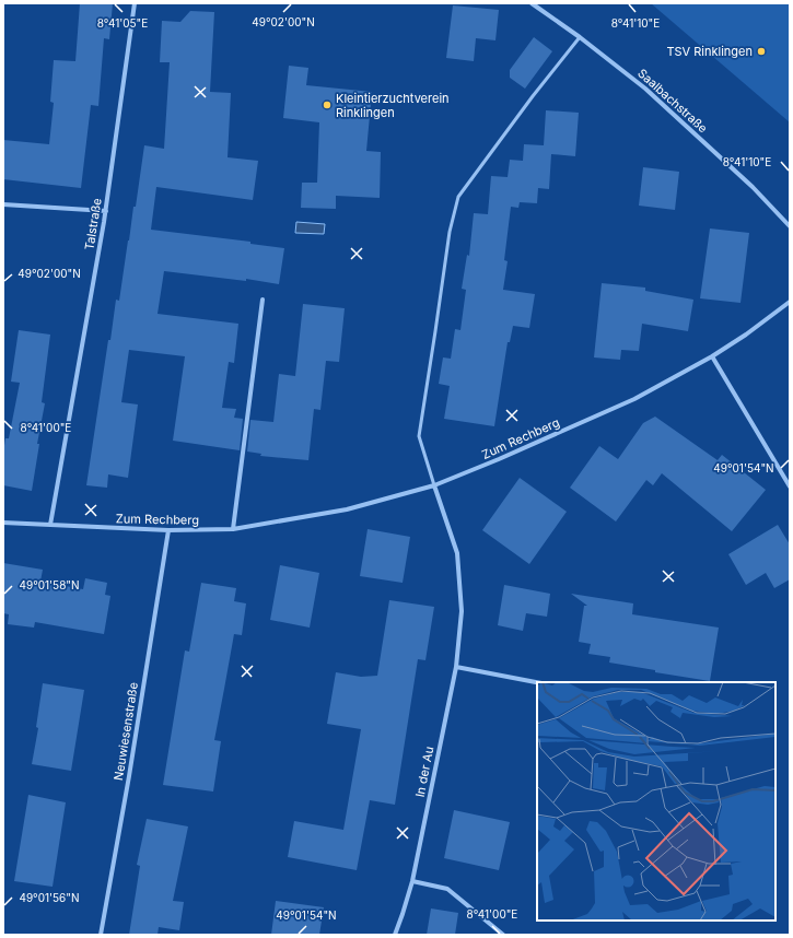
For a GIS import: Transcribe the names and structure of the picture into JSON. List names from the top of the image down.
{
  "streets": {
    "street": [
      "Saalbachstraße",
      "Talstraße",
      "Zum Rechberg",
      "Neuwiesenstraße",
      "In der Au"
    ]
  },
  "crossings": [
    ["Talstraße", "Zum Rechberg"],
    ["Zum Rechberg", "Neuwiesenstraße"],
    ["Zum Rechberg", "In der Au"]
  ],
  "places": ["TSV Rinklingen", "Kleintierzuchtverein Rinklingen"],
  "coordinates": [
    "49°02'00\"N",
    "8°41'10\"E",
    "8°41'05\"E",
    "8°41'00\"E",
    "49°01'54\"N",
    "49°01'58\"N",
    "49°01'56\"N"
  ]
}
